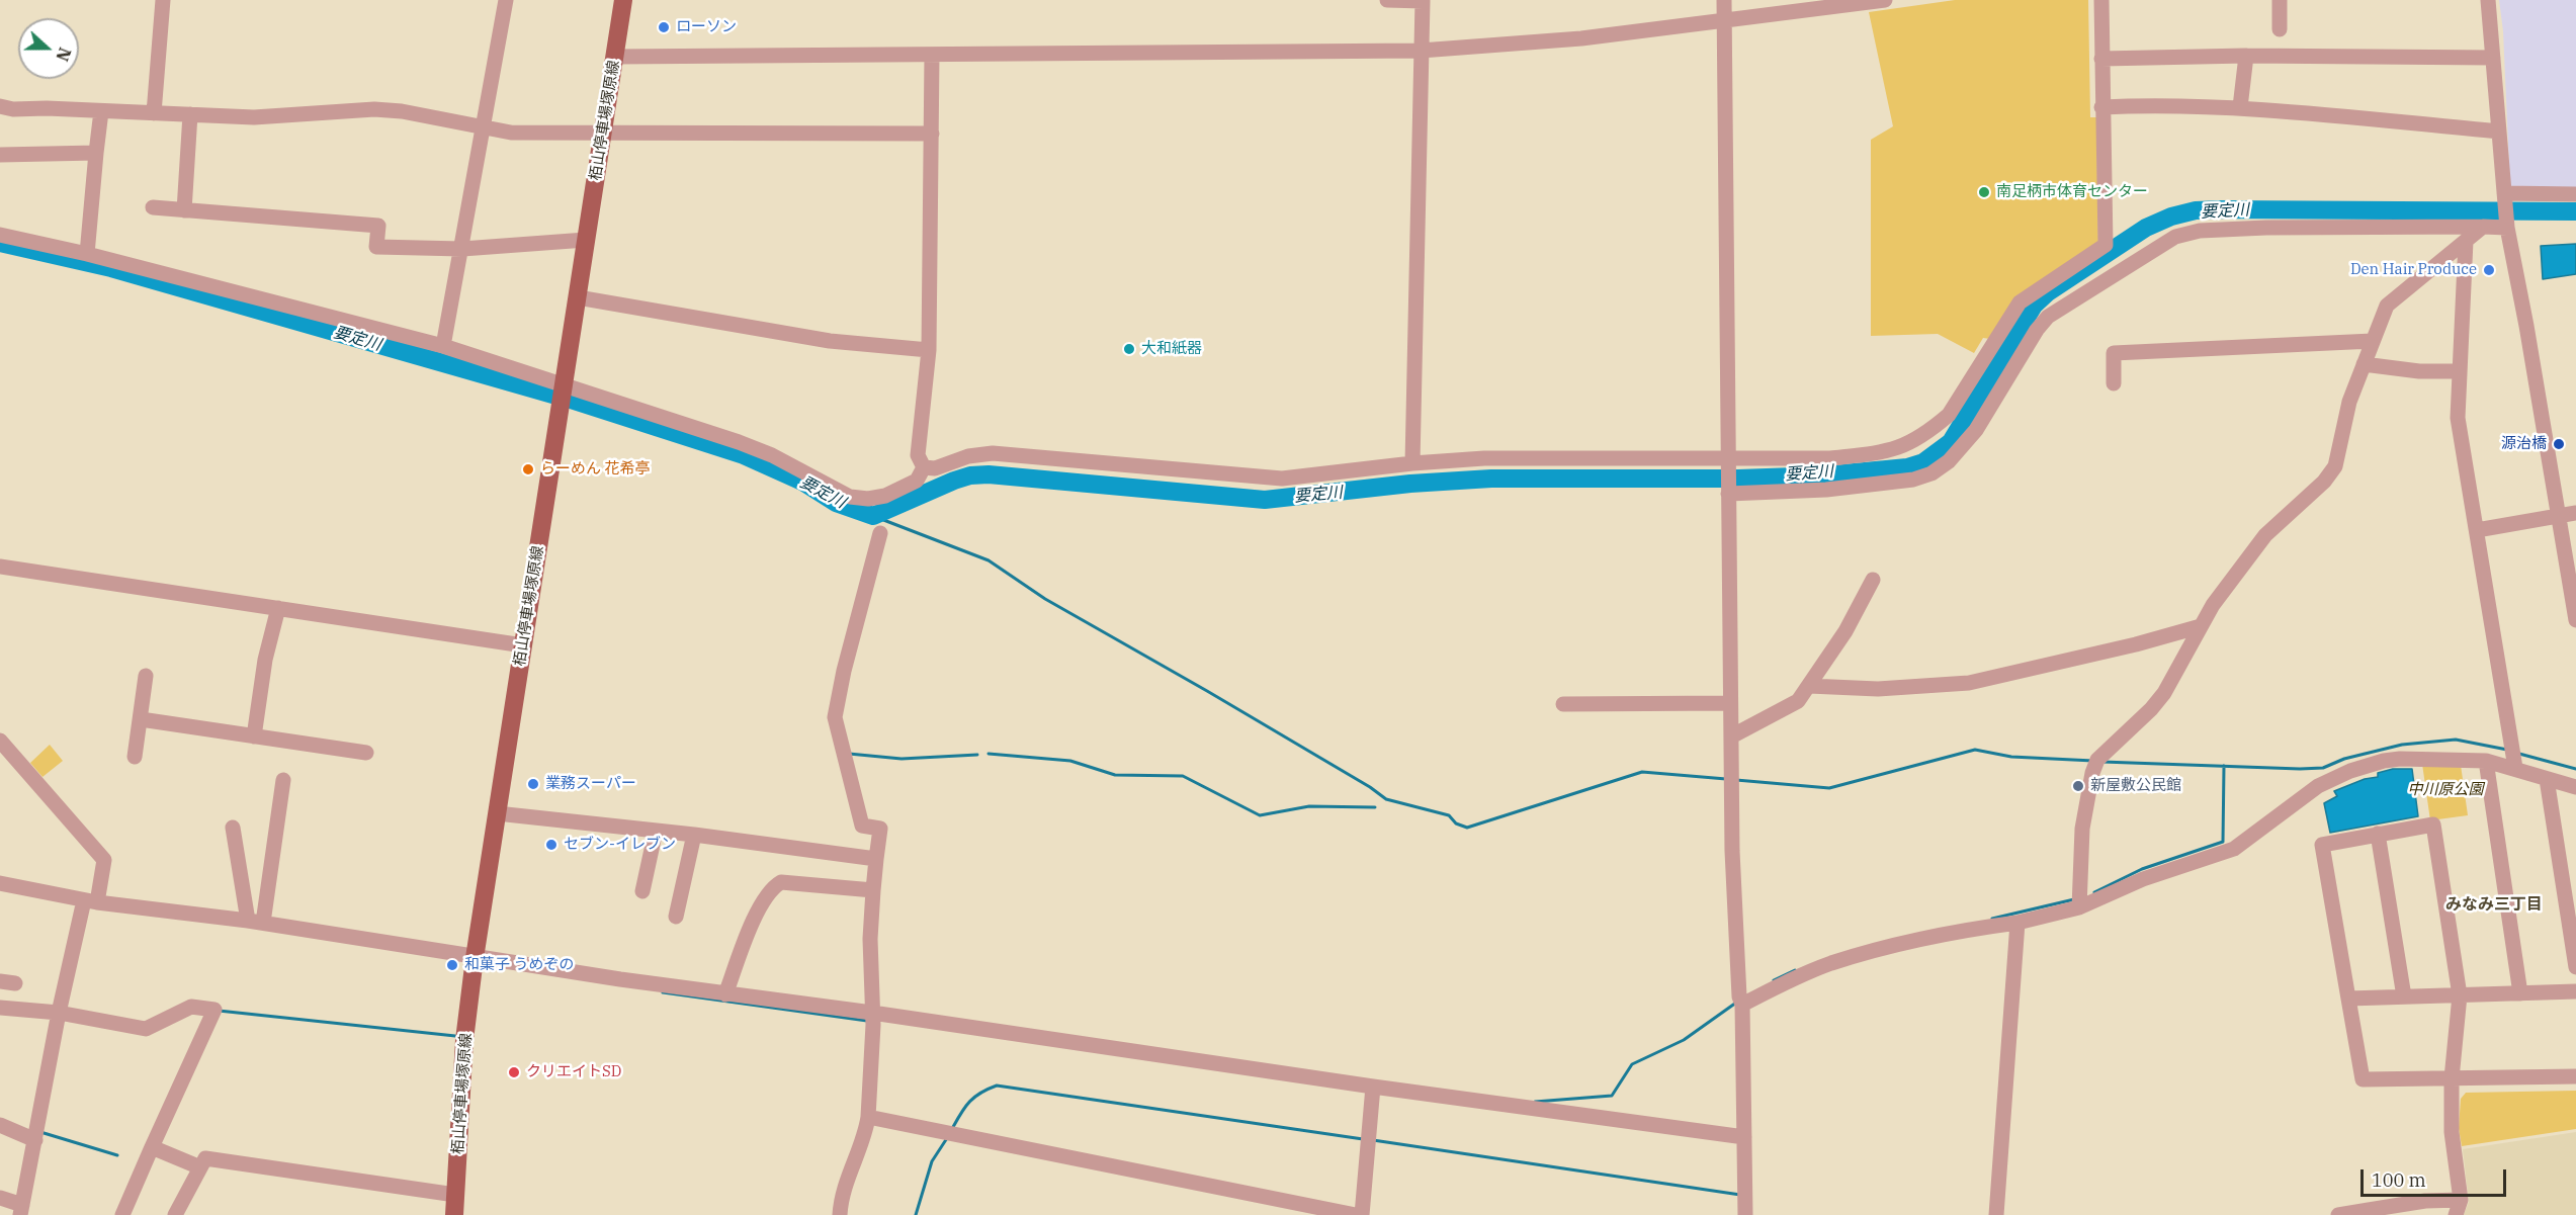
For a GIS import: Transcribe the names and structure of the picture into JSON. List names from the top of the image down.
{
  "streets": {
    "main road": ["栢山停車場塚原線"]
  },
  "districts": ["みなみ三丁目"],
  "water": ["要定川"],
  "parks": ["中川原公園"],
  "places": [
    "ローソン",
    "南足柄市体育センター",
    "Den Hair Produce",
    "大和紙器",
    "源治橋",
    "らーめん 花希亭",
    "業務スーパー",
    "新屋敷公民館",
    "セブン-イレブン",
    "和菓子 うめぞの",
    "クリエイトSD"
  ],
  "scale_bar": "100 m",
  "north": "right"
}
